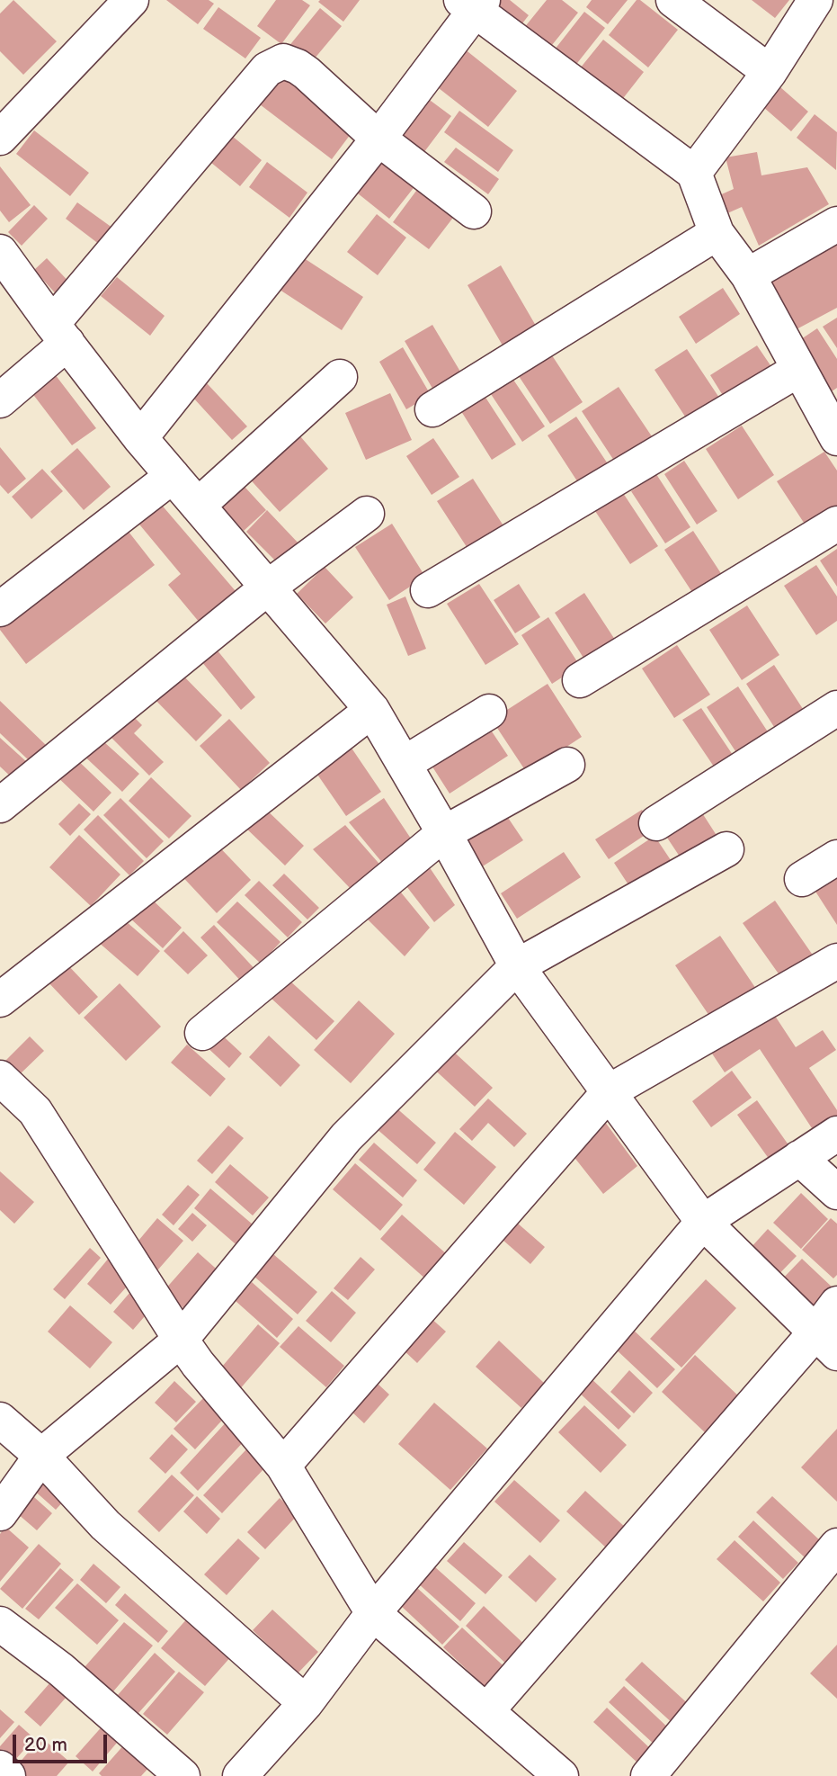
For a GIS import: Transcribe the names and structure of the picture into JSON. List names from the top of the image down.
{
  "scale_bar": "20 m"
}
